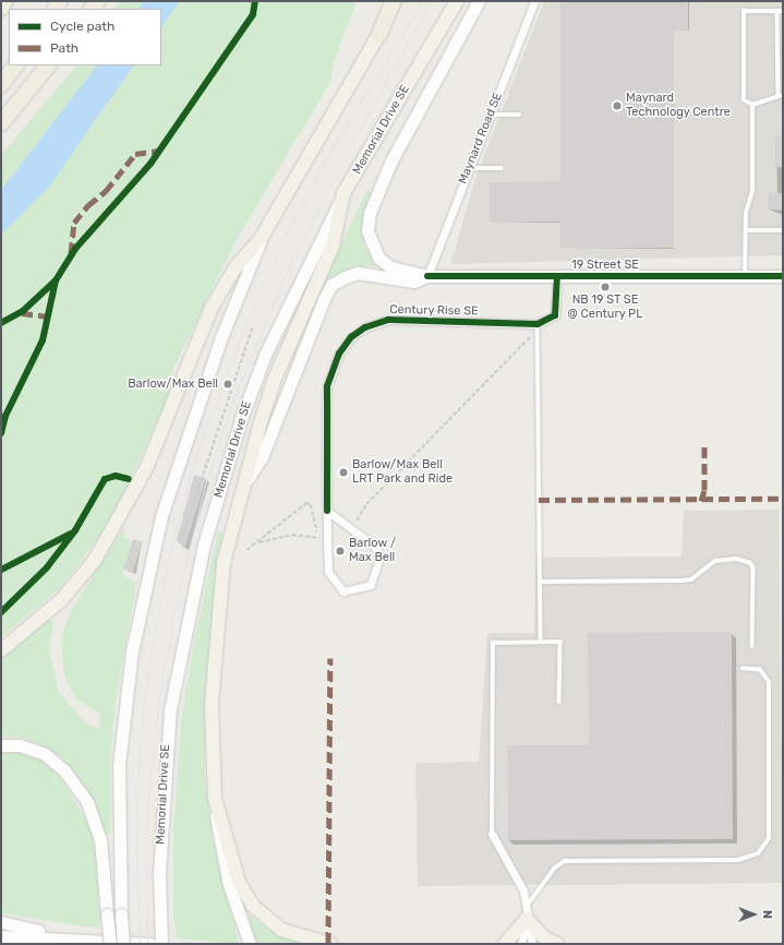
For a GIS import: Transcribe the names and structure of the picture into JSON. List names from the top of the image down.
{
  "streets": {
    "main road": ["Memorial Drive SE", "19 Street SE"],
    "street": ["Maynard Road SE", "Century Rise SE"]
  },
  "crossings": [
    ["Maynard Road SE", "19 Street SE"]
  ],
  "places": [
    "Maynard Technology Centre",
    "NB 19 ST SE @ Century PL",
    "Barlow/Max Bell",
    "Barlow/Max Bell LRT Park and Ride",
    "Barlow / Max Bell"
  ],
  "legend": ["Cycle path", "Path"],
  "north": "right"
}
